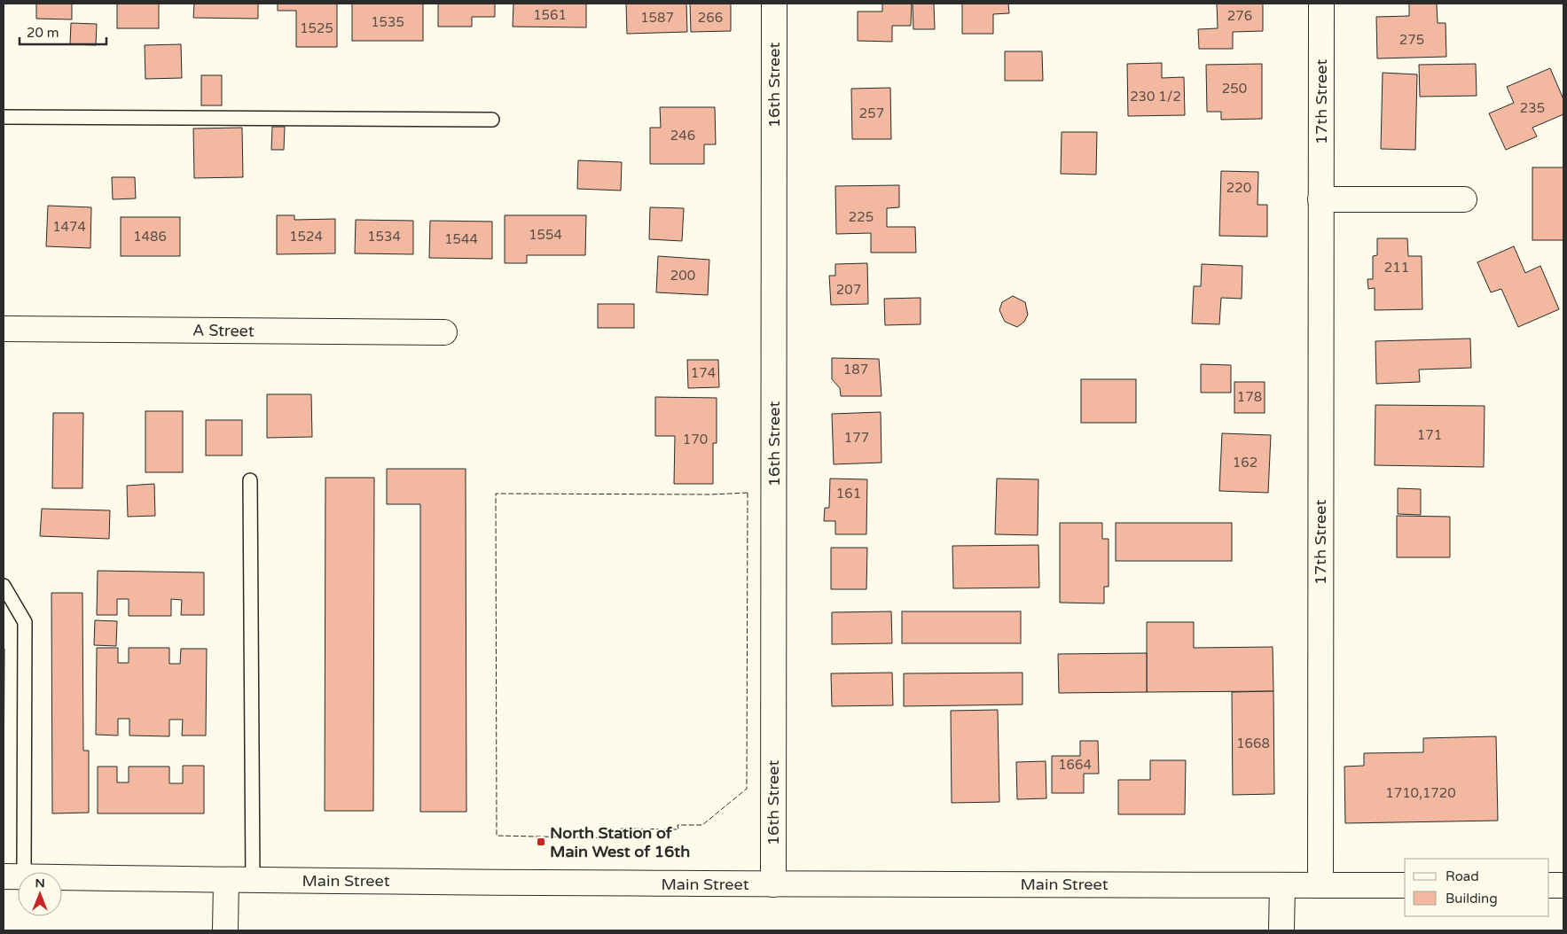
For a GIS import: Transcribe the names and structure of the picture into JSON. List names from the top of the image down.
{
  "streets": {
    "street": [
      "16th Street",
      "17th Street",
      "A Street",
      "Main Street"
    ]
  },
  "crossings": [
    ["16th Street", "Main Street"],
    ["17th Street", "Main Street"]
  ],
  "places": {
    "transit": ["North Station of Main West of 16th"]
  },
  "house_numbers": [
    "1561",
    "276",
    "1587",
    "266",
    "1535",
    "1525",
    "275",
    "250",
    "230 1/2",
    "235",
    "257",
    "246",
    "220",
    "225",
    "1474",
    "1554",
    "1486",
    "1524",
    "1534",
    "1544",
    "211",
    "200",
    "207",
    "187",
    "174",
    "178",
    "171",
    "177",
    "170",
    "162",
    "161",
    "1668",
    "1664",
    "1710,1720"
  ],
  "legend": ["Road", "Building"],
  "scale_bar": "20 m",
  "north": "top"
}
